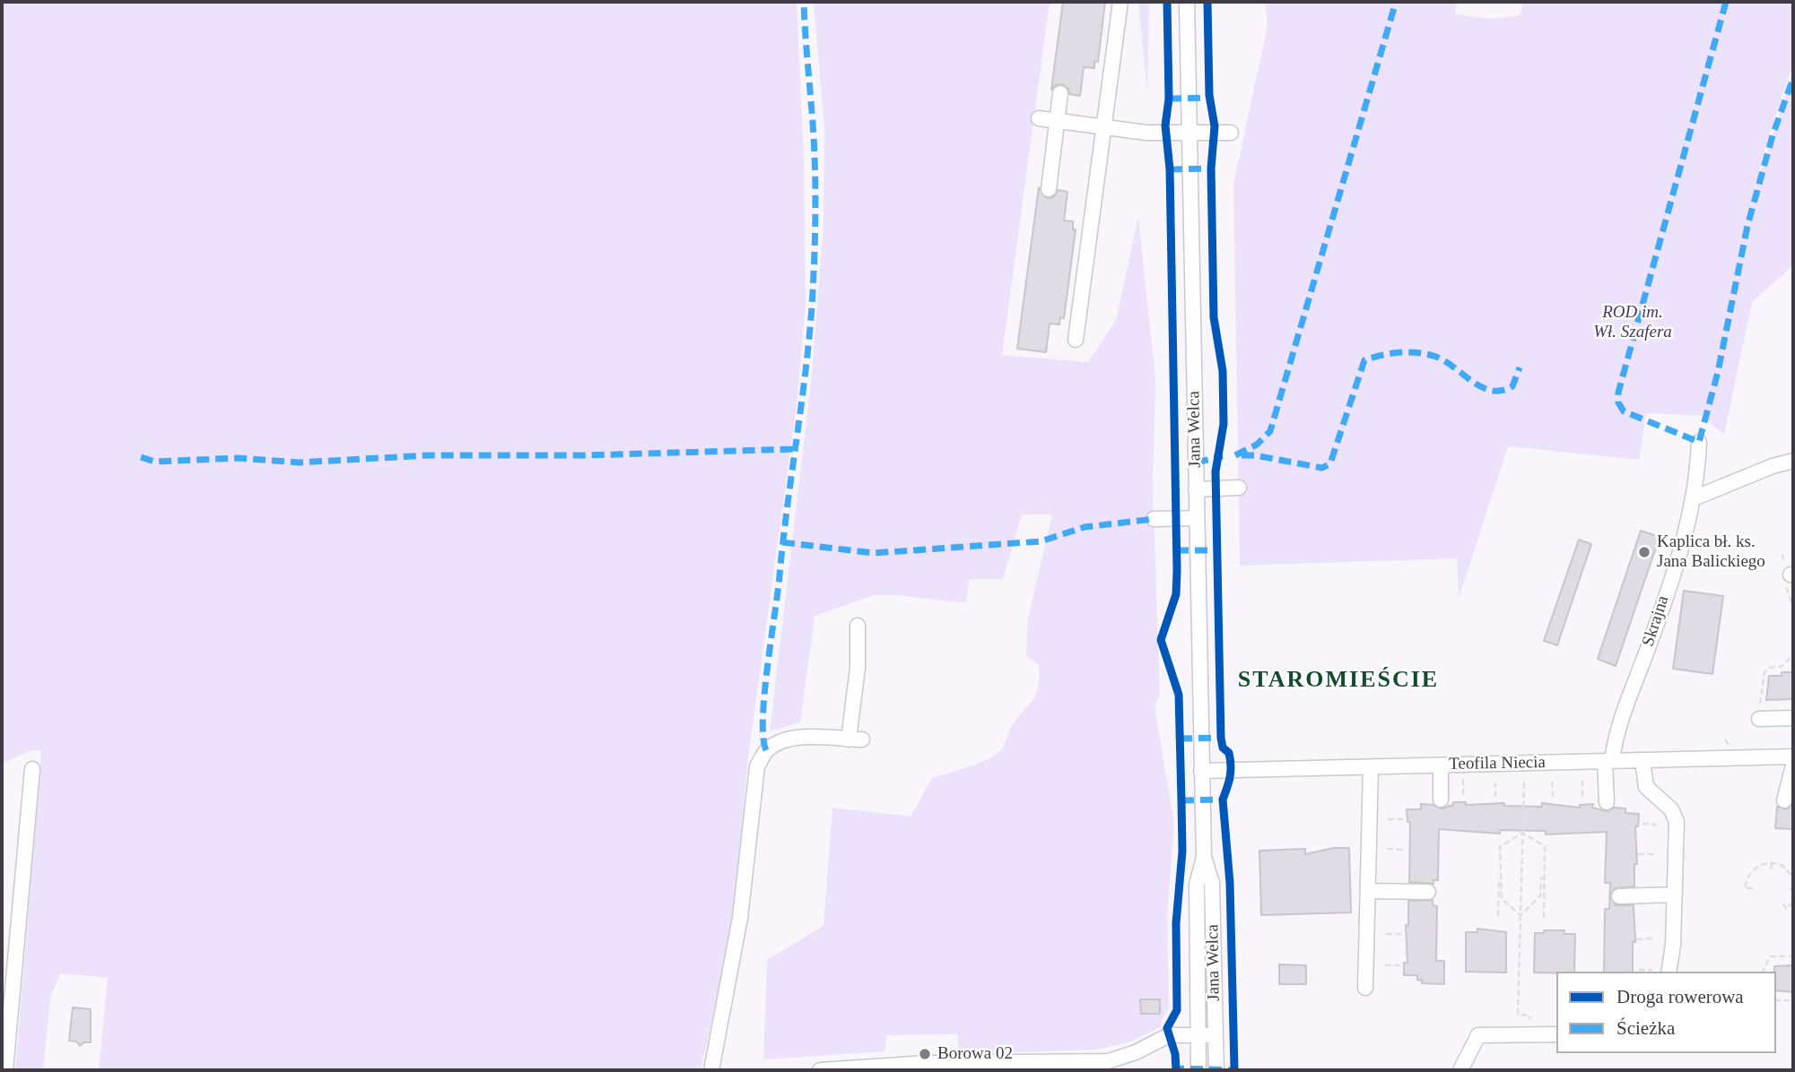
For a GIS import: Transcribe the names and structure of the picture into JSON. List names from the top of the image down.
{
  "streets": {
    "street": ["Jana Welca", "Skrajna", "Teofila Niecia"]
  },
  "crossings": [
    ["Jana Welca", "Teofila Niecia"],
    ["Skrajna", "Teofila Niecia"]
  ],
  "districts": ["STAROMIEŚCIE"],
  "parks": ["ROD im. Wł. Szafera"],
  "places": ["Kaplica bł. ks. Jana Balickiego", "Borowa 02"],
  "legend": ["Droga rowerowa", "Ścieżka"]
}
